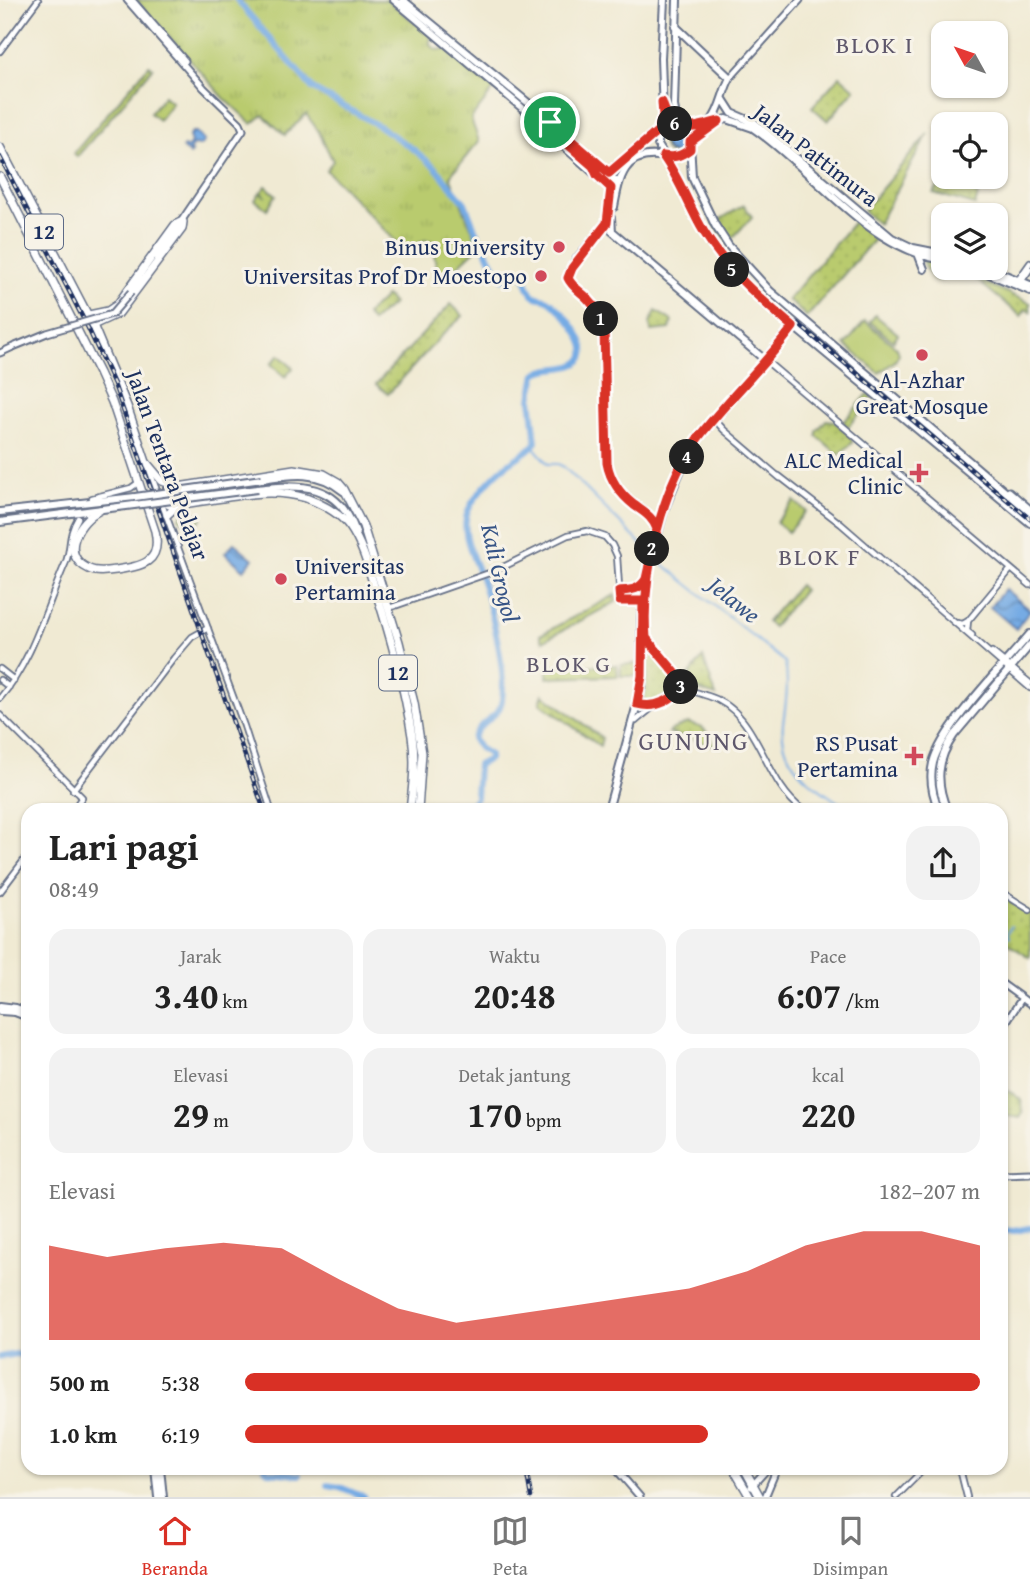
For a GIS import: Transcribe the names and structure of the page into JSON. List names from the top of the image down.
{
  "streets": {
    "highway": ["12", "Jalan Tentara Pelajar"],
    "main road": ["Jalan Pattimura"]
  },
  "crossings": [
    ["12", "Jalan Tentara Pelajar"]
  ],
  "districts": [
    "BLOK I",
    "BLOK F",
    "BLOK G",
    "GUNUNG"
  ],
  "water": ["Kali Grogol", "Jelawe"],
  "places": {
    "other": [
      "Binus University",
      "Universitas Prof Dr Moestopo",
      "Al-Azhar Great Mosque",
      "Universitas Pertamina"
    ],
    "health": ["ALC Medical Clinic", "RS Pusat Pertamina"]
  },
  "north": "top left",
  "page": {
    "pins": [
      "6",
      "5",
      "1",
      "4",
      "2",
      "3"
    ],
    "heading": ["Lari pagi", "08:49"],
    "stats": [
      ["Jarak", "3.40 km"],
      ["Waktu", "20:48"],
      ["Pace", "6:07 /km"],
      ["Elevasi", "29 m"],
      ["Detak jantung", "170 bpm"],
      ["kcal", "220"]
    ],
    "chart": ["Elevasi", "182–207 m"],
    "list": [
      {
        "name": "500 m",
        "note": "5:38"
      },
      {
        "name": "1.0 km",
        "note": "6:19"
      }
    ],
    "tabs": ["Beranda", "Peta", "Disimpan"]
  }
}
